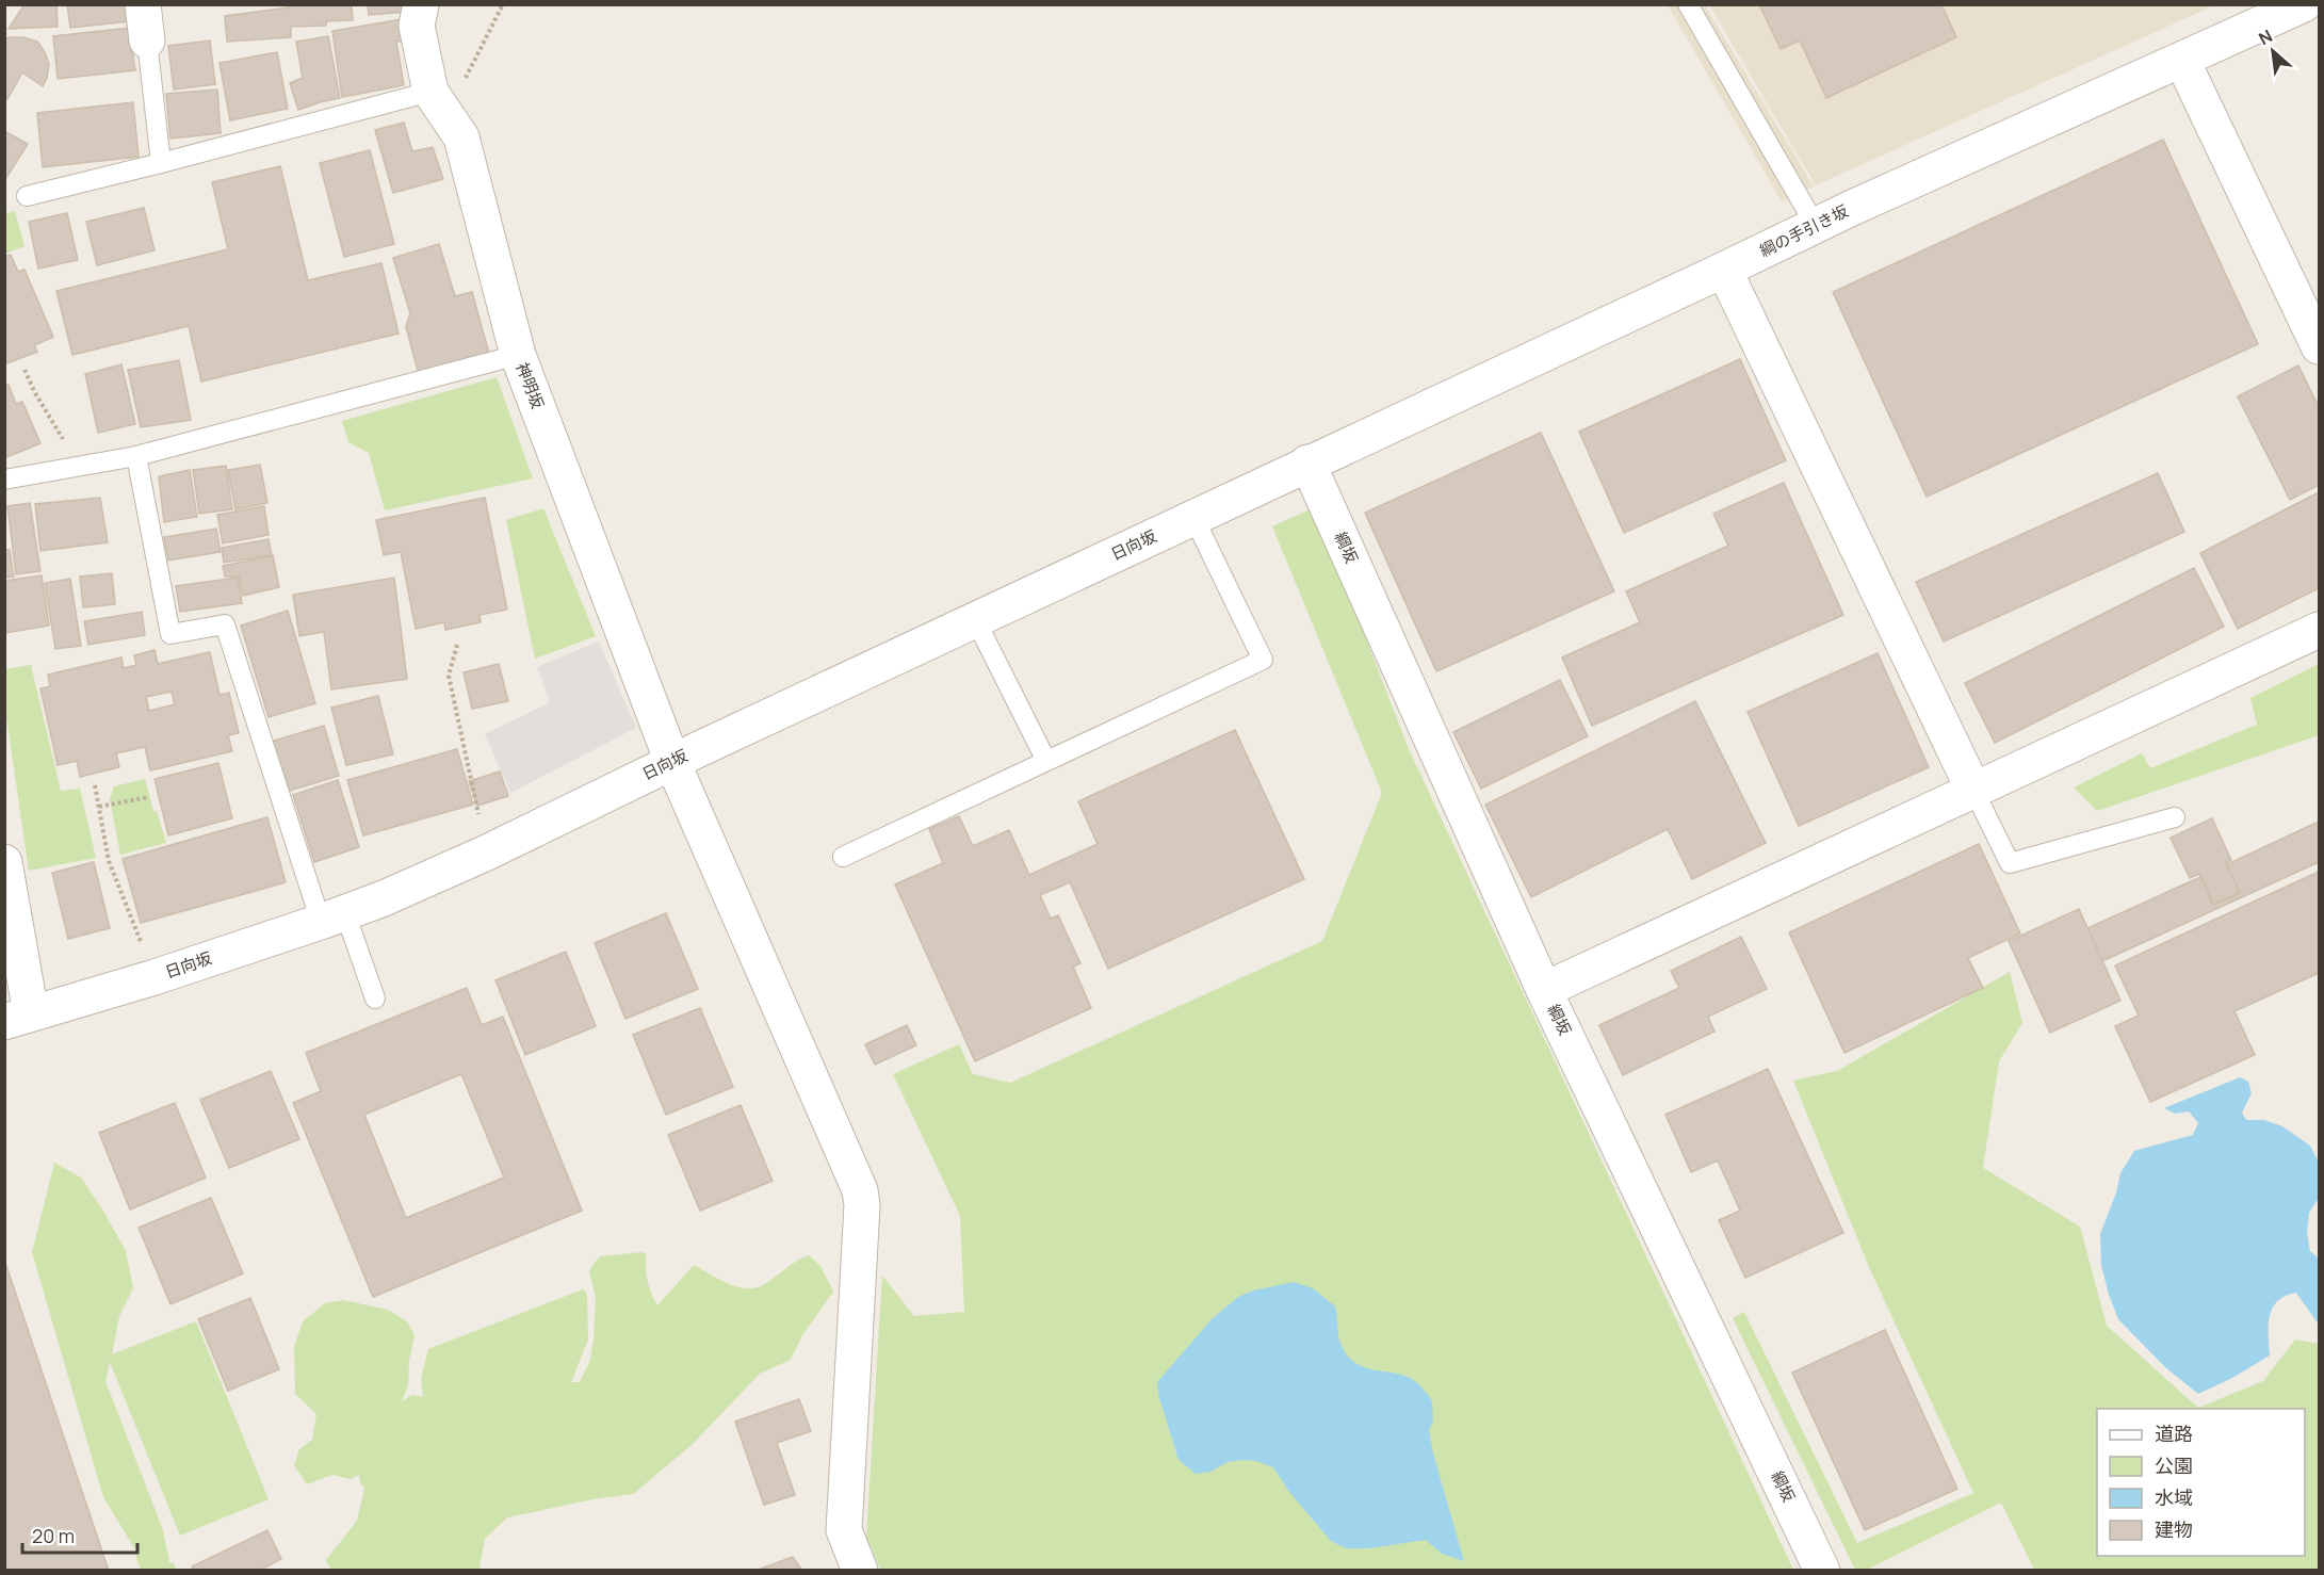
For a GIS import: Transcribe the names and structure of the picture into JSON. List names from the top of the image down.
{
  "streets": {
    "street": [
      "綱の手引き坂",
      "神明坂",
      "日向坂",
      "綱坂"
    ]
  },
  "crossings": [
    ["綱の手引き坂", "日向坂"],
    ["綱の手引き坂", "綱坂"],
    ["神明坂", "日向坂"],
    ["日向坂", "綱坂"]
  ],
  "legend": [
    "道路",
    "公園",
    "水域",
    "建物"
  ],
  "scale_bar": "20 m",
  "north": "top left"
}
